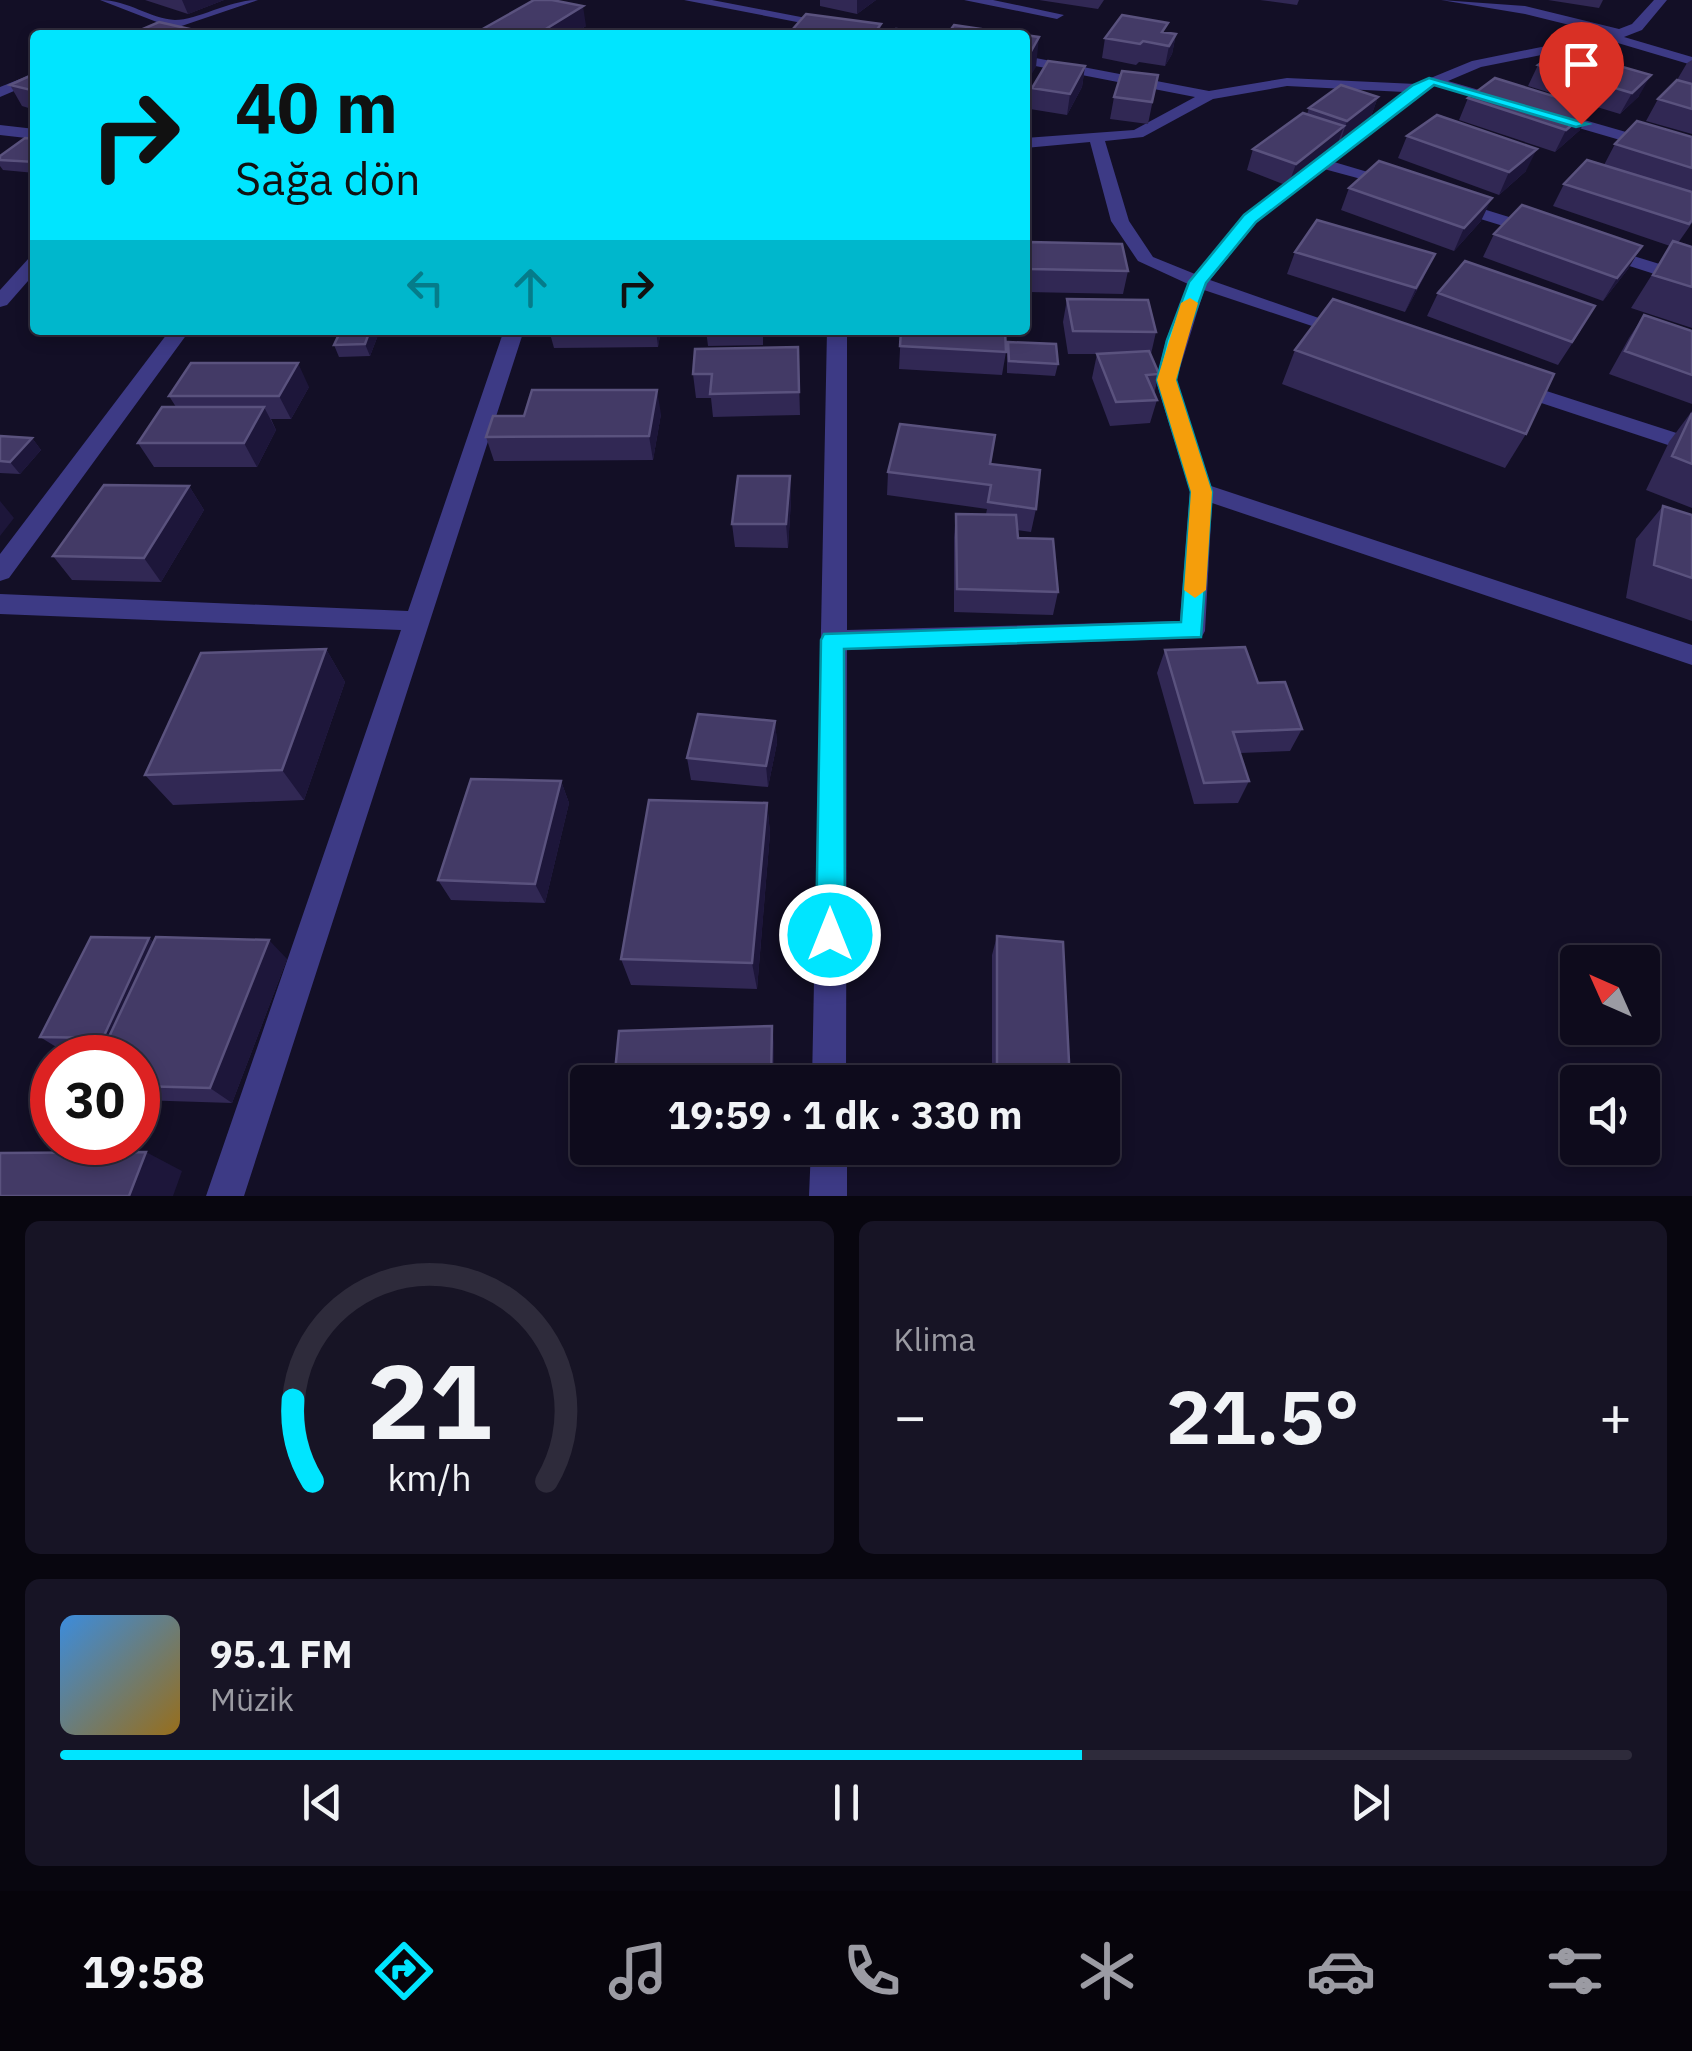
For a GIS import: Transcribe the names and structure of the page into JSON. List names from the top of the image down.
{
  "north": "top left",
  "page": {
    "turn": ["40 m", "Sağa dön"],
    "limit": "30",
    "trip": "19:59 · 1 dk · 330 m",
    "tile": "Klima",
    "heat": ["−", "21.5°", "+"],
    "song": ["95.1 FM", "Müzik"],
    "tabs": "19:58",
    "gauge": ["21", "km/h"]
  }
}
